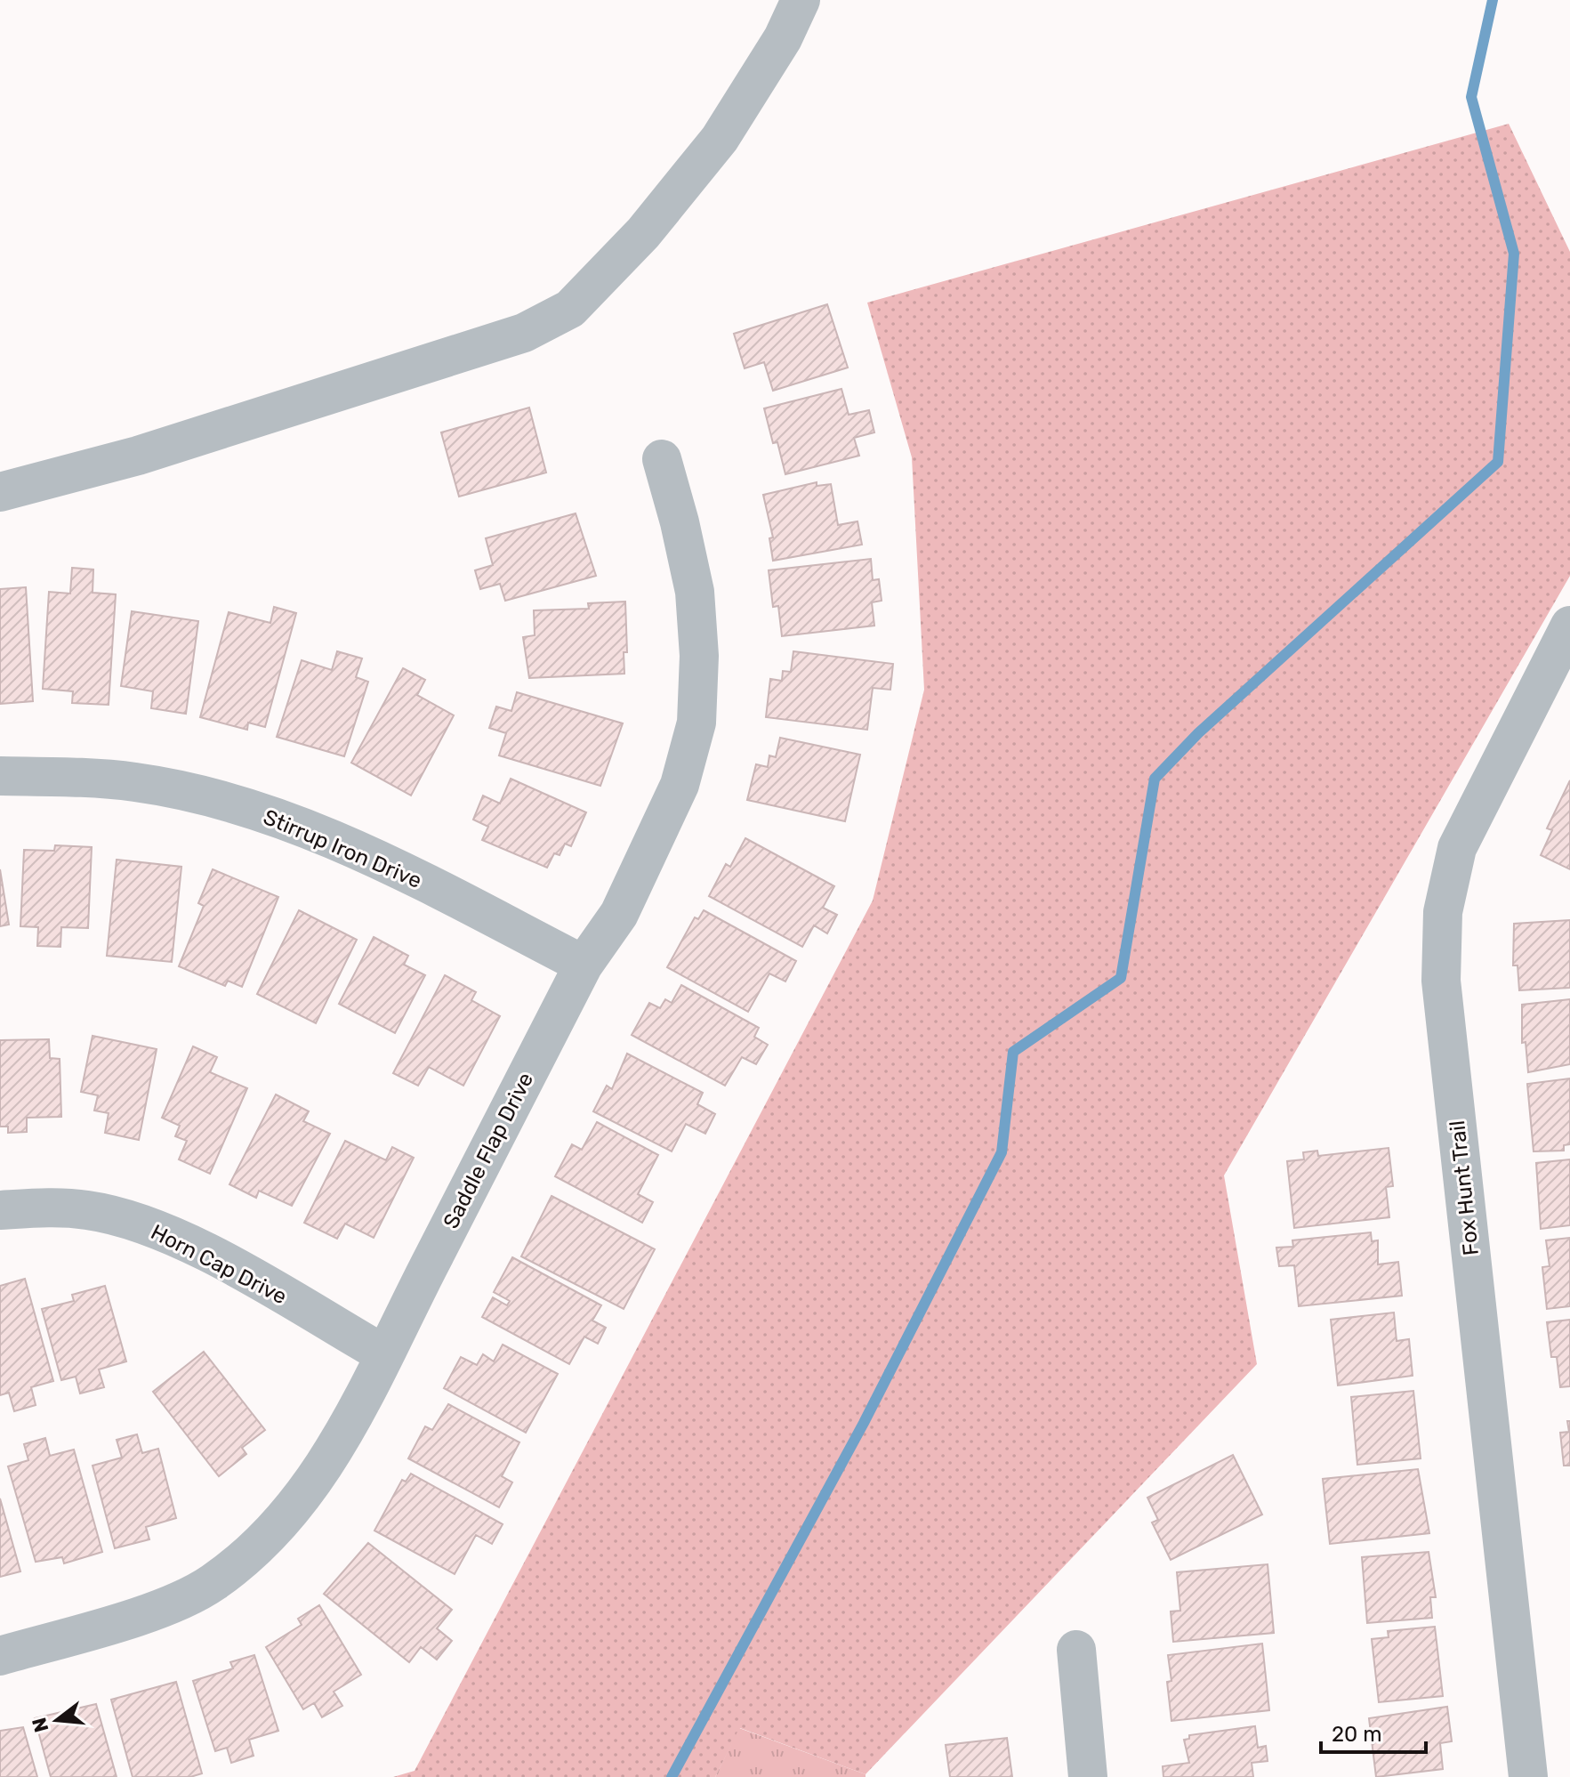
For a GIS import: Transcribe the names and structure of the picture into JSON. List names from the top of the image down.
{
  "streets": {
    "street": [
      "Stirrup Iron Drive",
      "Saddle Flap Drive",
      "Fox Hunt Trail",
      "Horn Cap Drive"
    ]
  },
  "crossings": [
    ["Stirrup Iron Drive", "Saddle Flap Drive"],
    ["Saddle Flap Drive", "Horn Cap Drive"]
  ],
  "scale_bar": "20 m",
  "north": "left"
}
